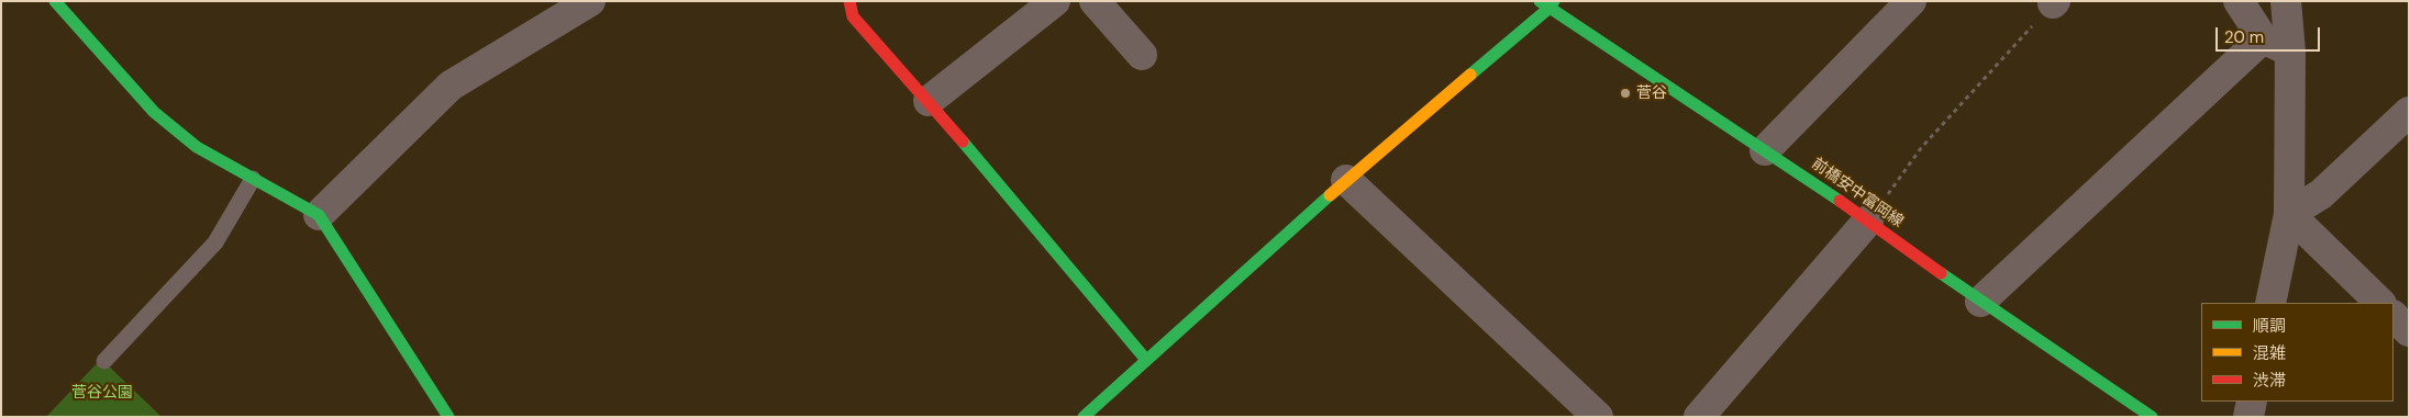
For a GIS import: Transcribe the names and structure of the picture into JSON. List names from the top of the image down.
{
  "streets": {
    "street": ["前橋安中富岡線"]
  },
  "parks": ["菅谷公園"],
  "places": ["菅谷"],
  "legend": ["順調", "混雑", "渋滞"],
  "scale_bar": "20 m"
}
